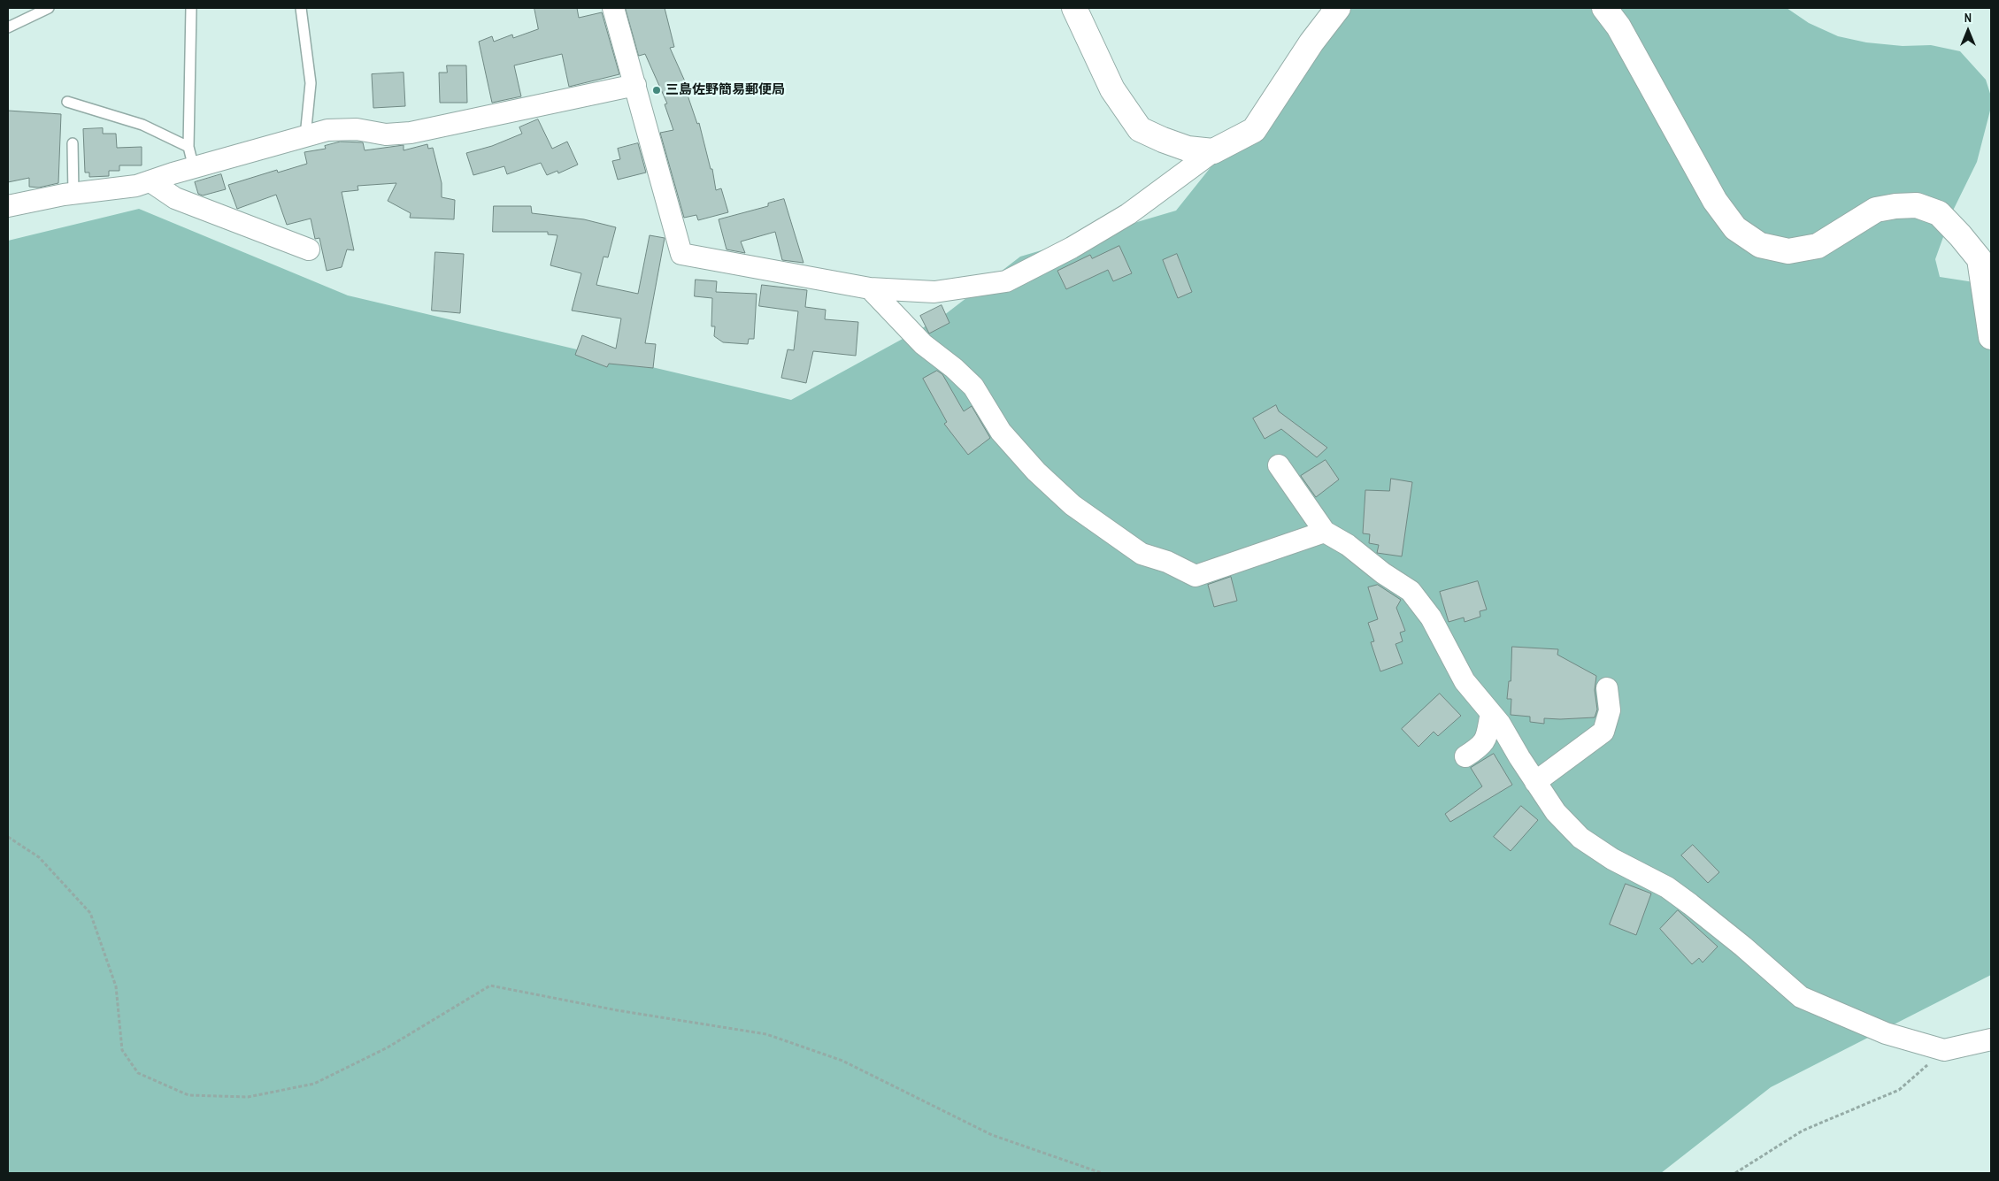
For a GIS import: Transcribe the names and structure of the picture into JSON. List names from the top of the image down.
{
  "places": ["三島佐野簡易郵便局"],
  "north": "top"
}
